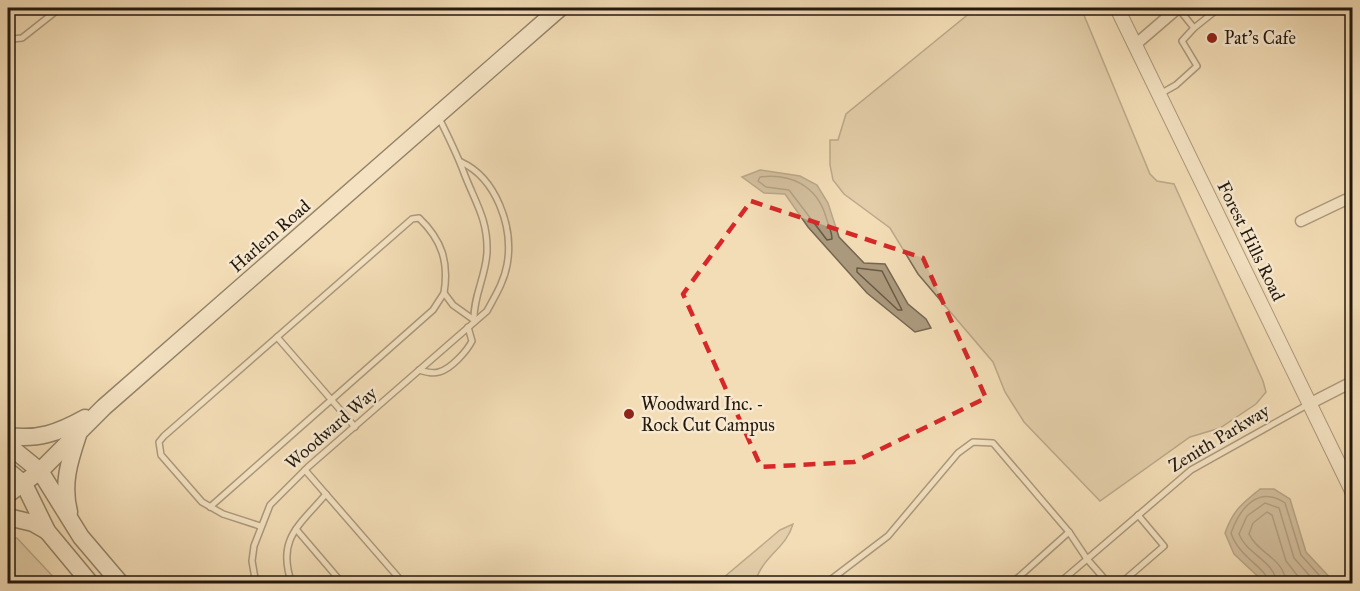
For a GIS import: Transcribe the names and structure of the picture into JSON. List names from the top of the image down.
{
  "streets": {
    "main road": ["Harlem Road"],
    "street": ["Forest Hills Road", "Zenith Parkway"],
    "lane": ["Woodward Way"]
  },
  "crossings": [
    ["Harlem Road", "Woodward Way"],
    ["Forest Hills Road", "Zenith Parkway"]
  ],
  "places": ["Pat's Cafe", "Woodward Inc. - Rock Cut Campus"]
}
